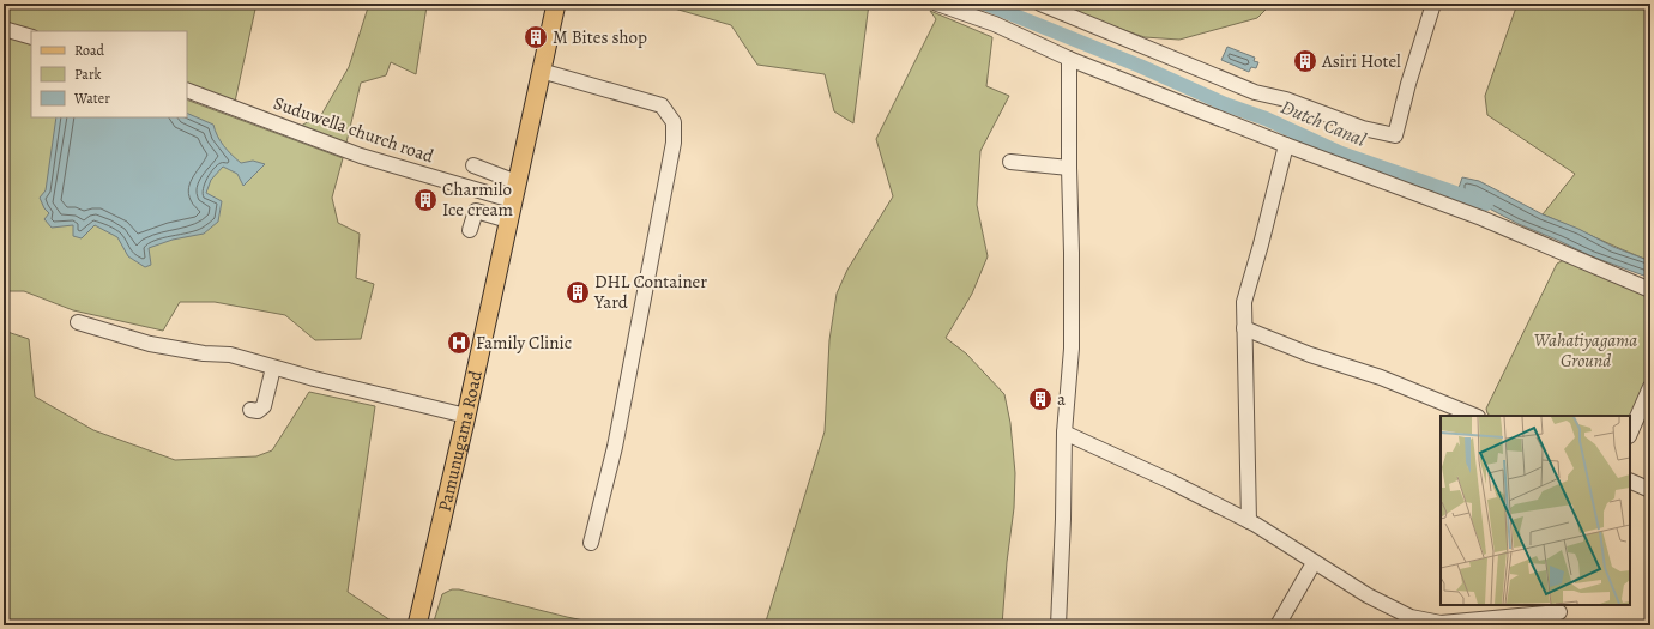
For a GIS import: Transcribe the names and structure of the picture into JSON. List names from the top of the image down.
{
  "streets": {
    "main road": ["Pamunugama Road"],
    "street": ["Suduwella church road"]
  },
  "crossings": [
    ["Suduwella church road", "Pamunugama Road"]
  ],
  "water": ["Dutch Canal"],
  "parks": ["Wahatiyagama Ground"],
  "places": {
    "building": [
      "M Bites shop",
      "Asiri Hotel",
      "Charmilo Ice cream",
      "DHL Container Yard",
      "a"
    ],
    "hospital": ["Family Clinic"]
  },
  "legend": ["Road", "Park", "Water"]
}
